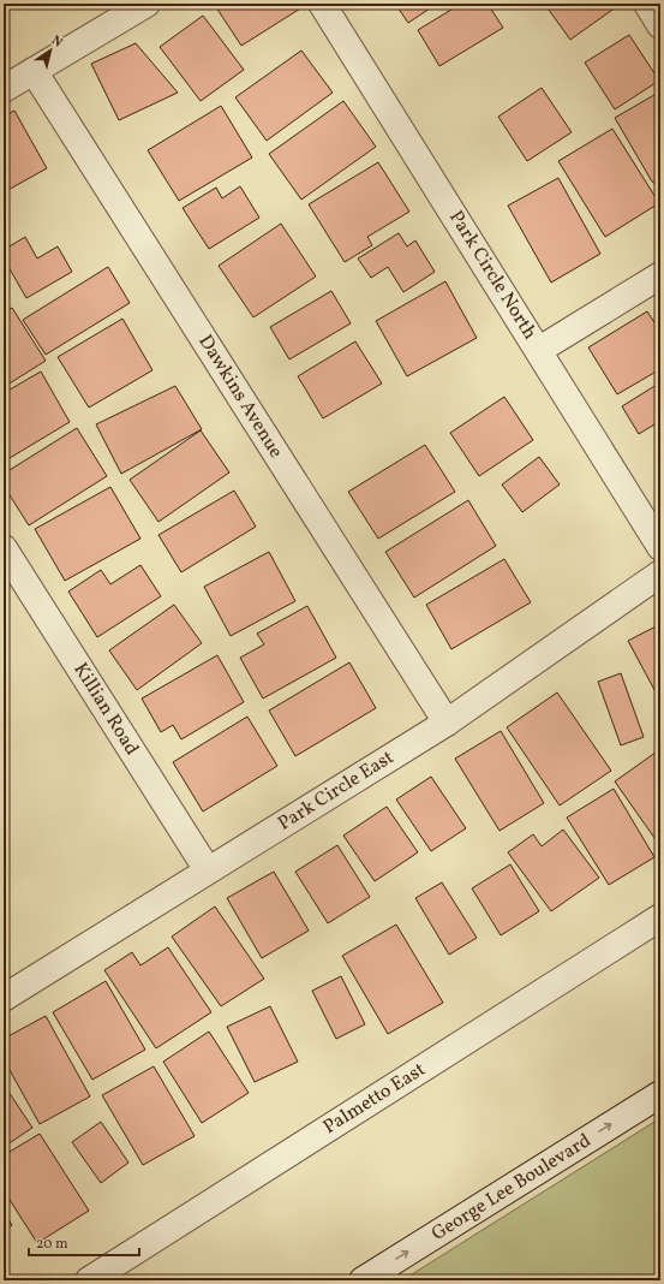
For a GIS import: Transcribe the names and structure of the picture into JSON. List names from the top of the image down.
{
  "streets": {
    "street": [
      "Park Circle North",
      "Dawkins Avenue",
      "Killian Road",
      "Park Circle East",
      "Palmetto East",
      "George Lee Boulevard"
    ]
  },
  "crossings": [
    ["Dawkins Avenue", "Park Circle East"],
    ["Killian Road", "Park Circle East"]
  ],
  "one_way": ["George Lee Boulevard"],
  "scale_bar": "20 m",
  "north": "top right"
}
